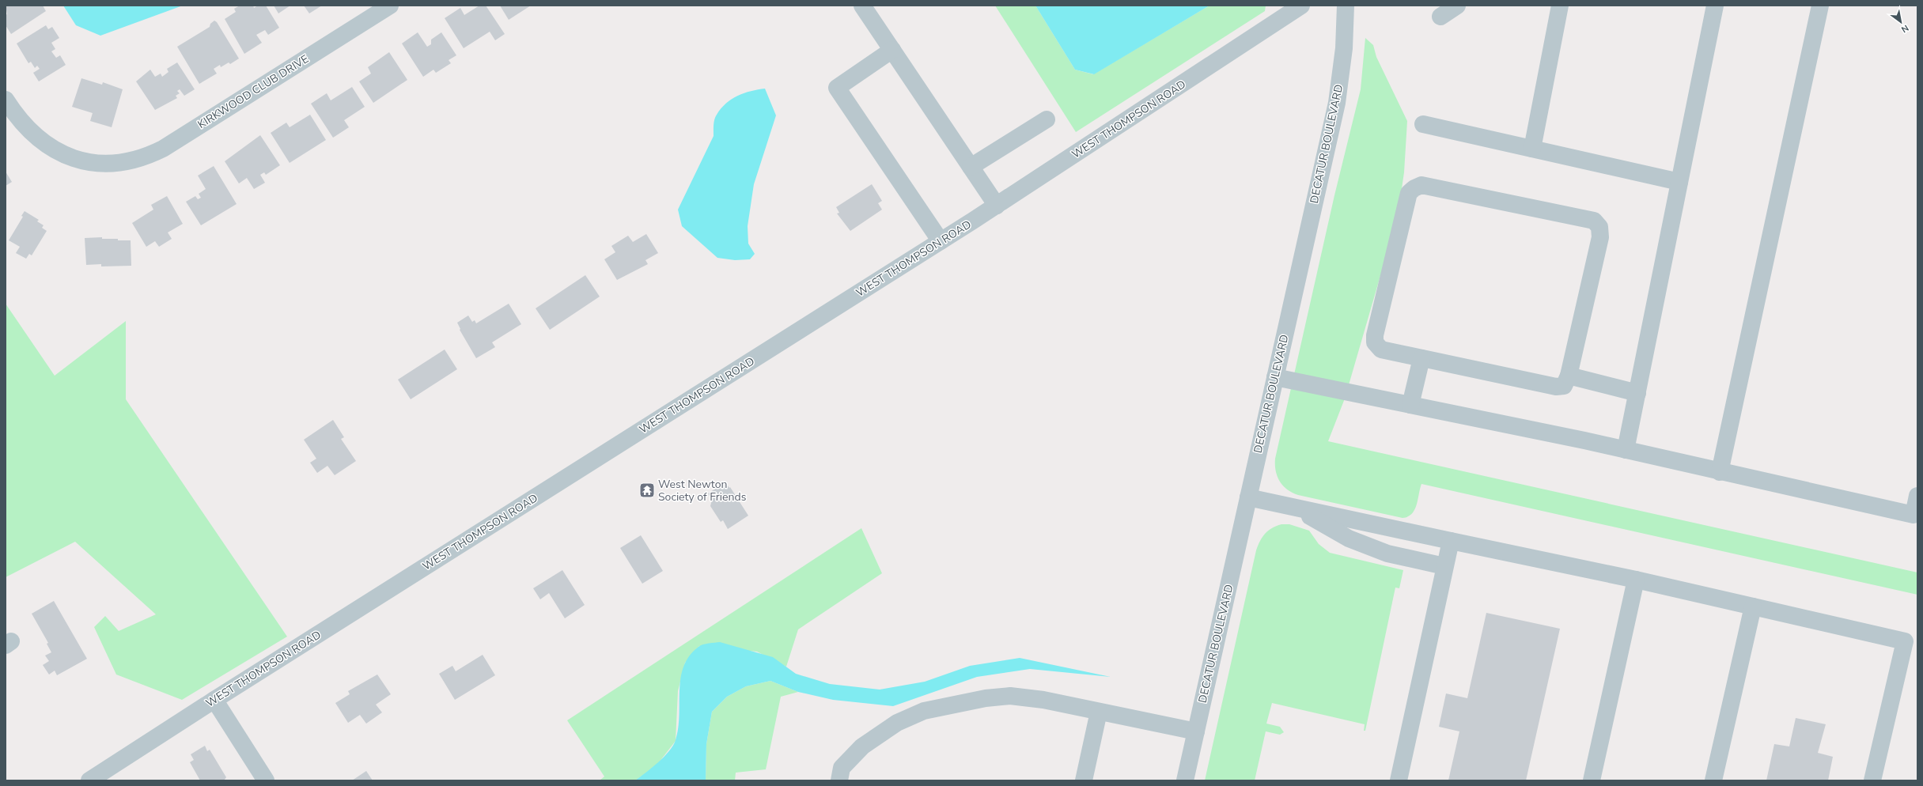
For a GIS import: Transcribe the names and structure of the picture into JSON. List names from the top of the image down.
{
  "streets": {
    "street": ["KIRKWOOD CLUB DRIVE", "WEST THOMPSON ROAD", "DECATUR BOULEVARD"]
  },
  "places": {
    "temple": ["West Newton Society of Friends"]
  },
  "north": "bottom right"
}
